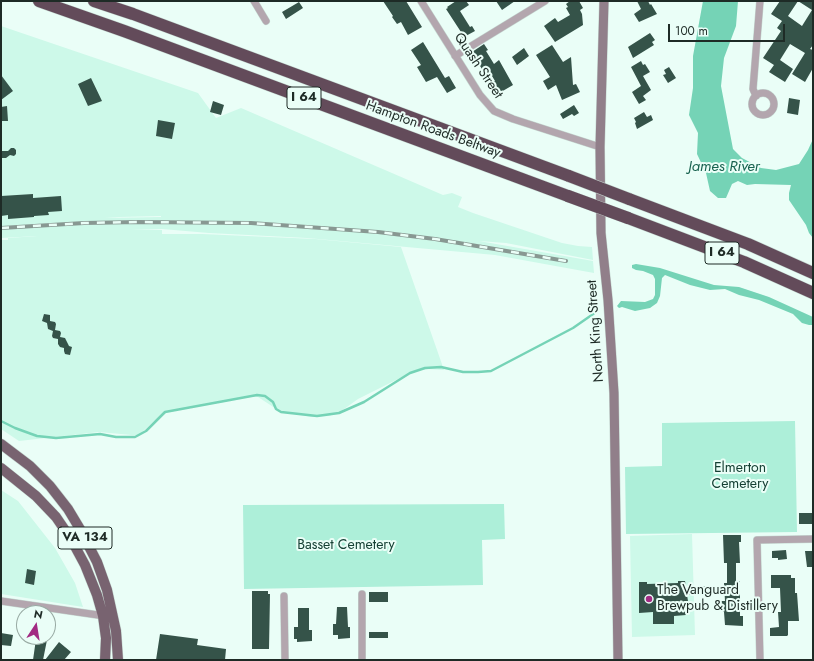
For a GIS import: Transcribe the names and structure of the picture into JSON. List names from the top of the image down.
{
  "streets": {
    "highway": ["I 64", "Hampton Roads Beltway"],
    "main road": ["North King Street", "VA 134"],
    "street": ["Quash Street"]
  },
  "crossings": [
    ["Quash Street", "North King Street"]
  ],
  "water": ["James River"],
  "parks": ["Elmerton Cemetery", "Basset Cemetery"],
  "places": ["The Vanguard Brewpub & Distillery"],
  "scale_bar": "100 m",
  "north": "top"
}
